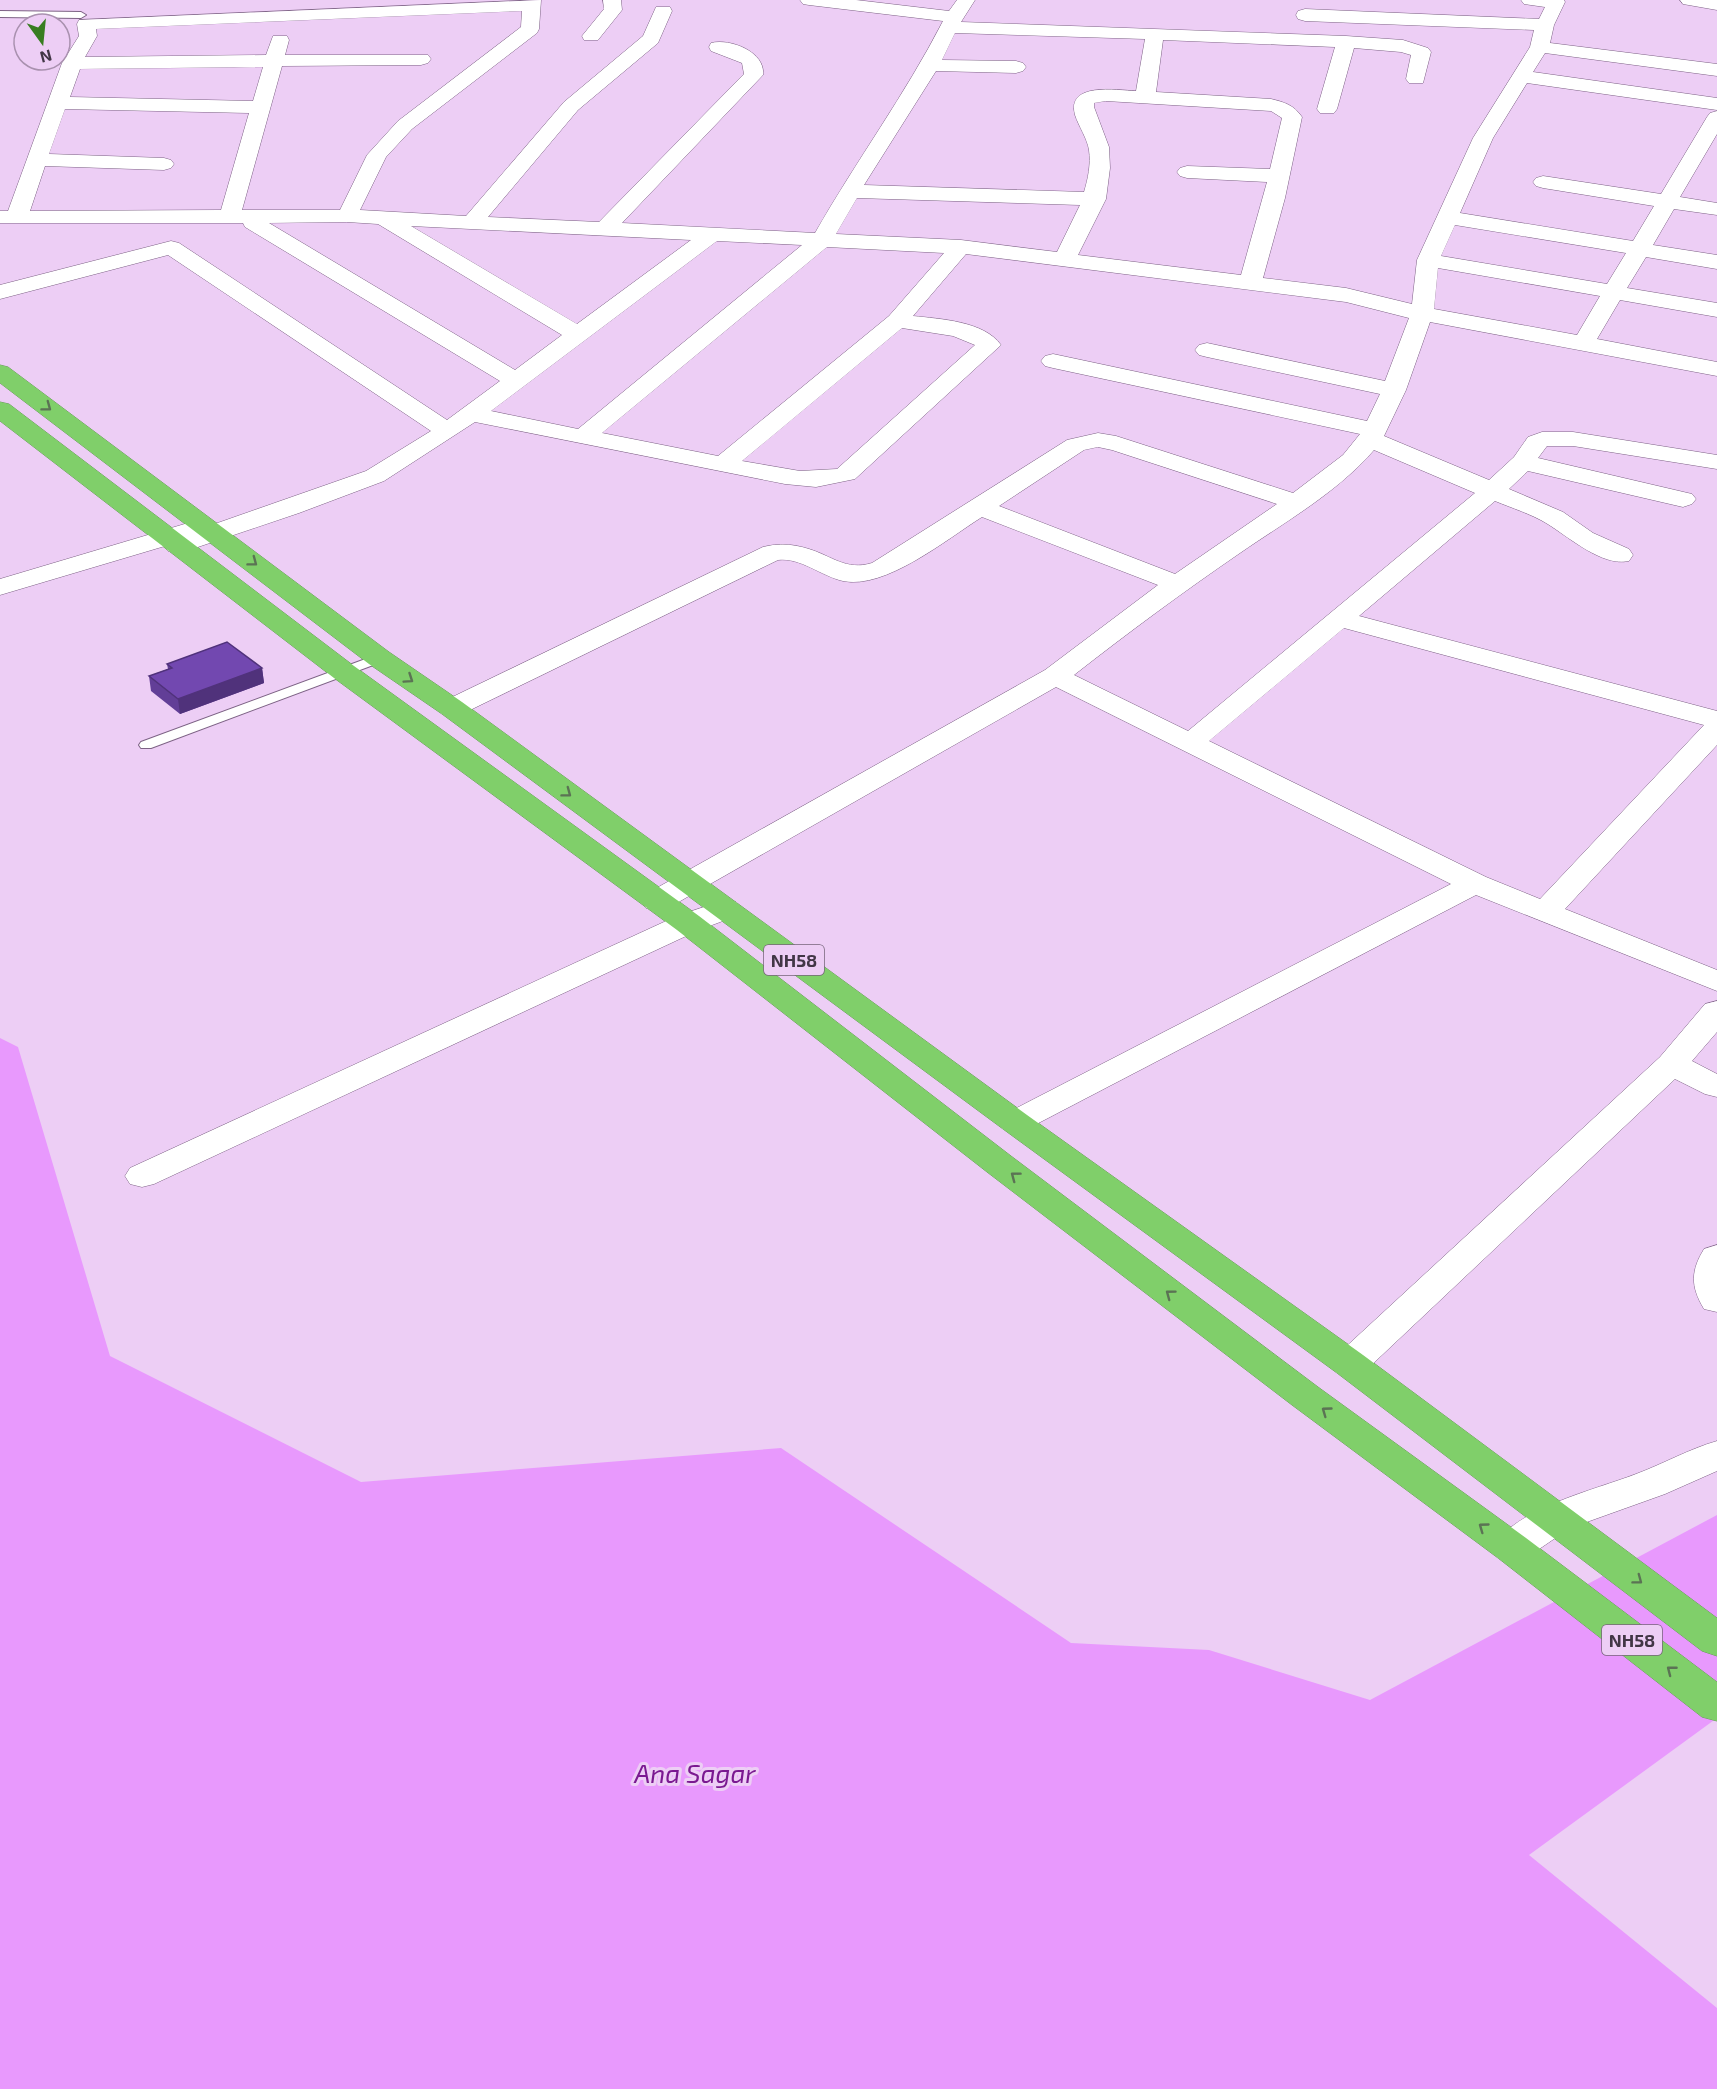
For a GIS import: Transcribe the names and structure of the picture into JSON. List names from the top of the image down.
{
  "streets": {
    "highway": ["NH58"]
  },
  "water": ["Ana Sagar"],
  "north": "bottom"
}
